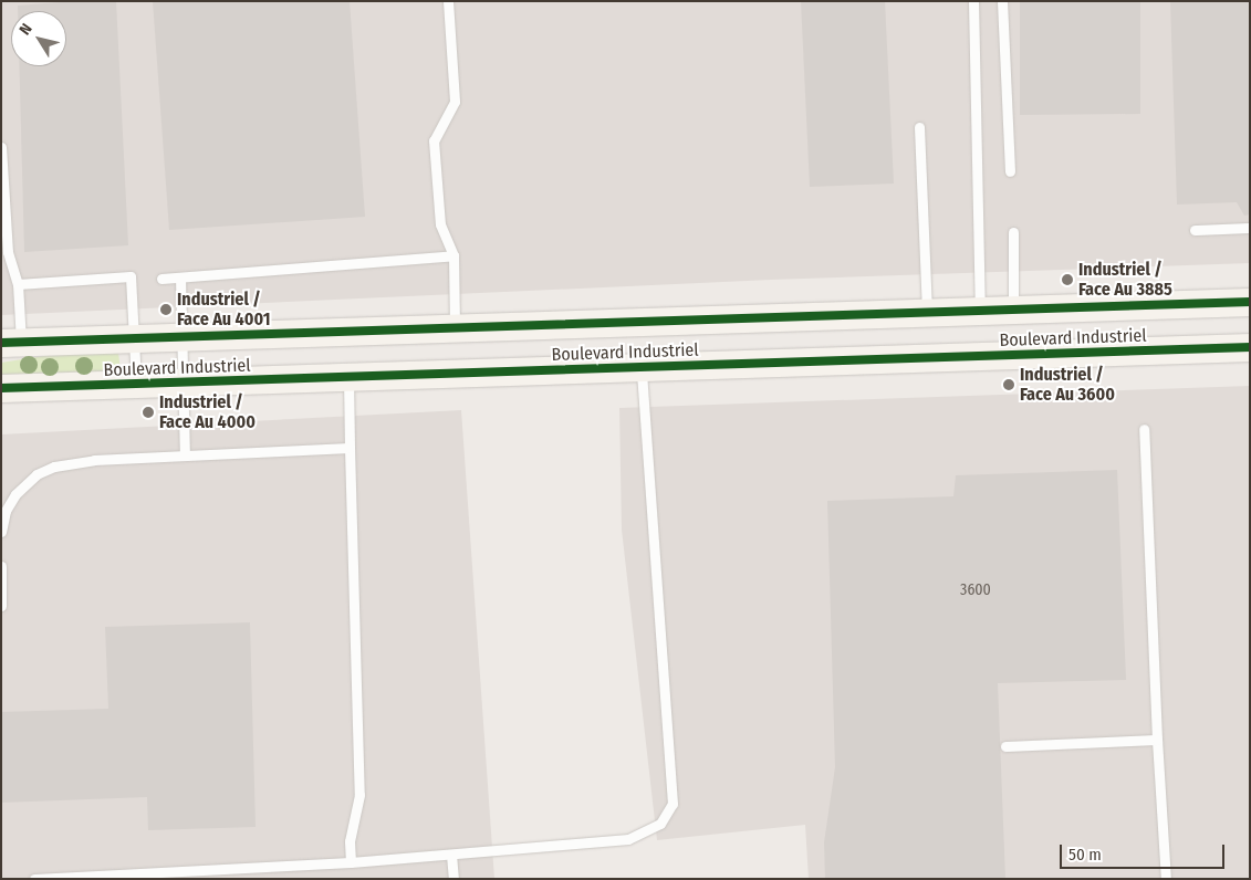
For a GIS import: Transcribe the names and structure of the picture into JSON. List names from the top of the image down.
{
  "streets": {
    "street": ["Boulevard Industriel"]
  },
  "places": [
    "Industriel / Face Au 3885",
    "Industriel / Face Au 4001",
    "Industriel / Face Au 3600",
    "Industriel / Face Au 4000"
  ],
  "house_numbers": ["3600"],
  "scale_bar": "50 m",
  "north": "top left"
}
